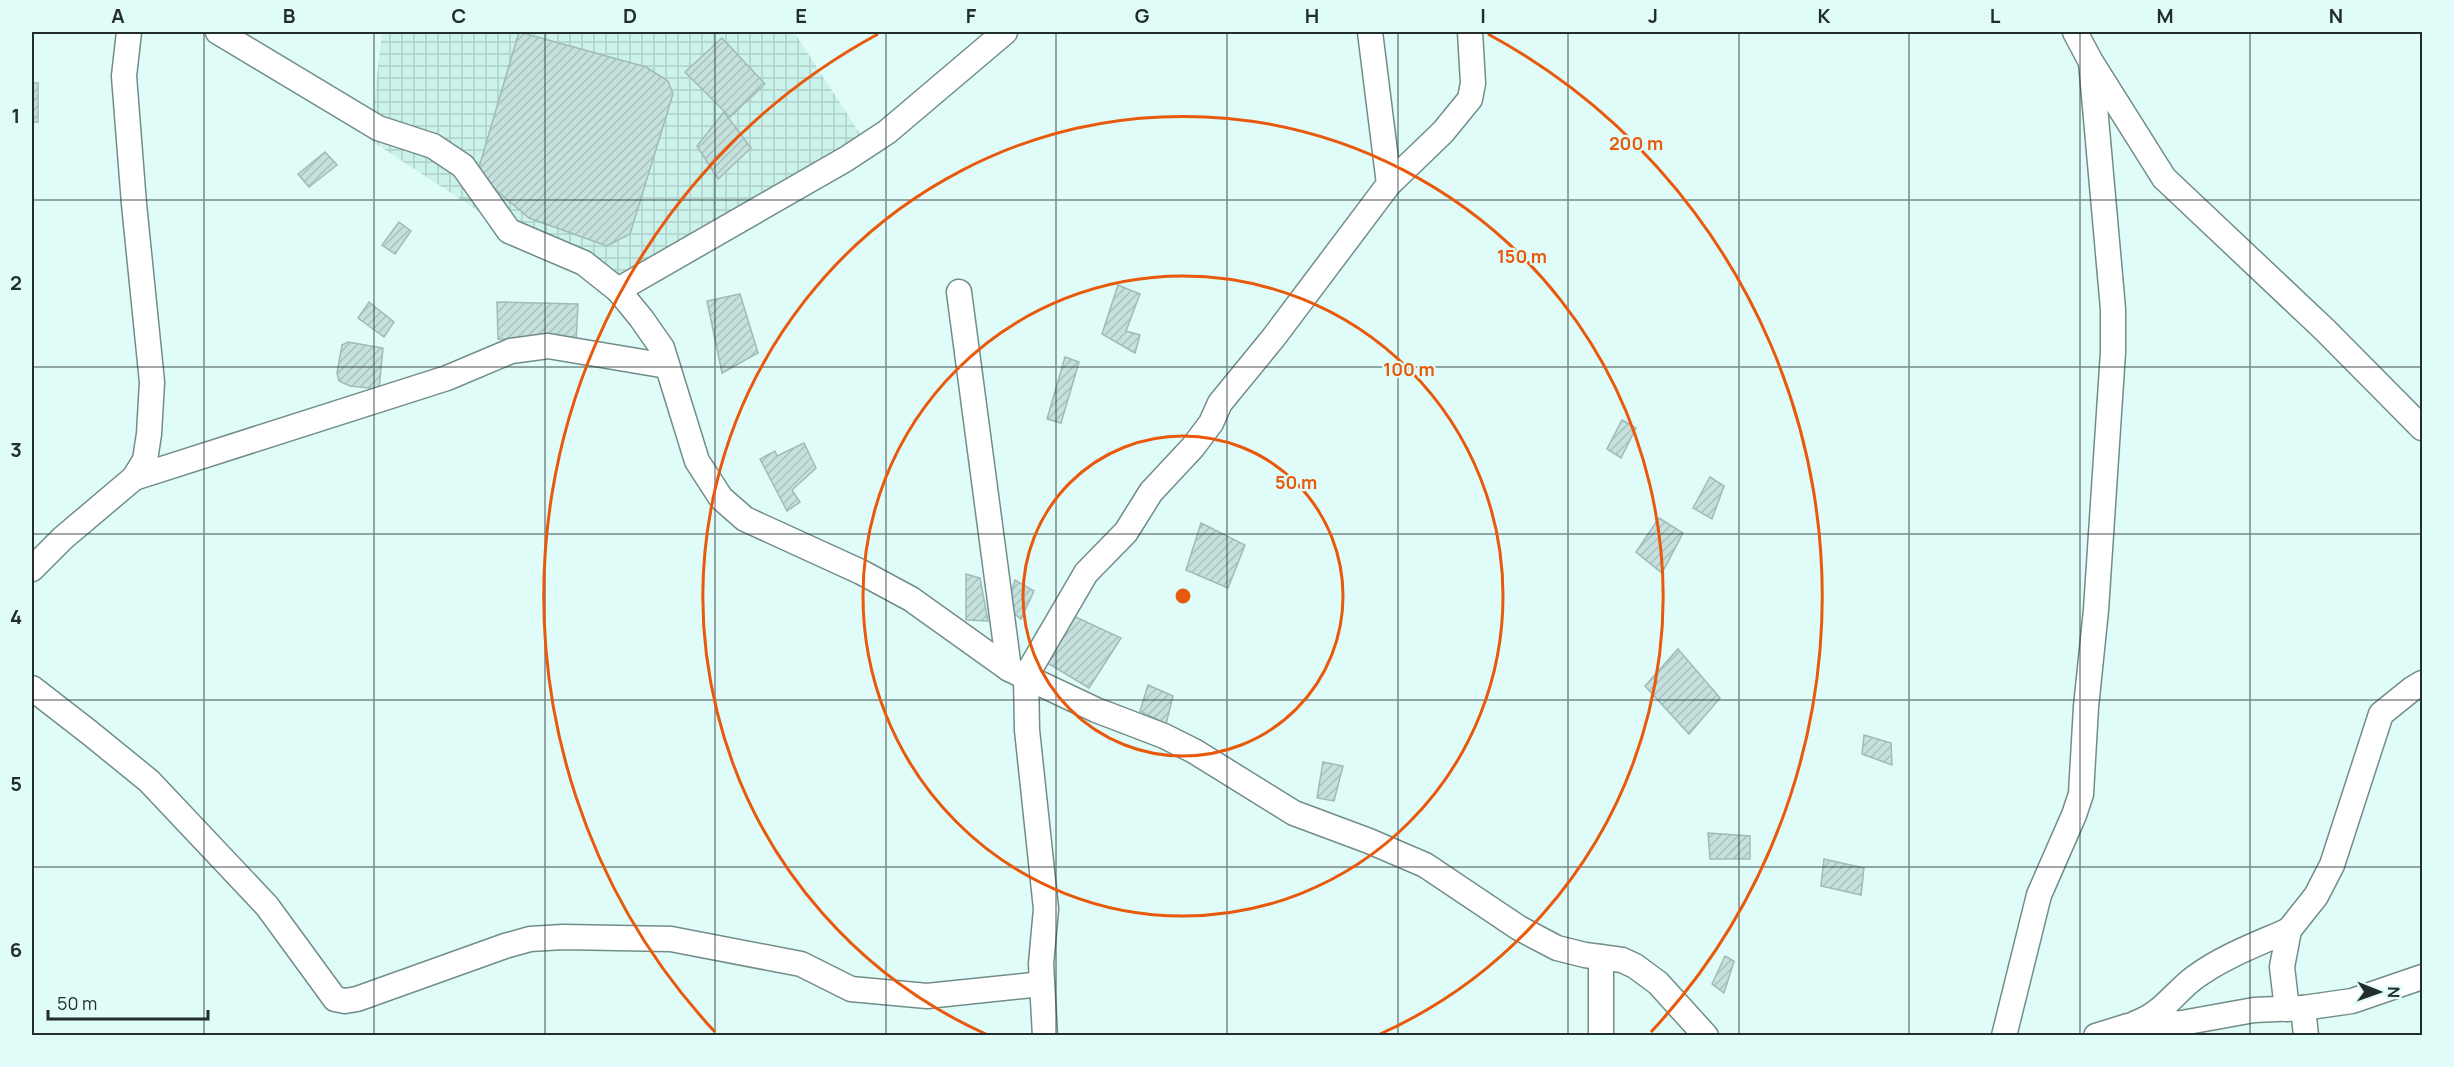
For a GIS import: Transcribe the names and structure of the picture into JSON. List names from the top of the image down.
{
  "scale_bar": "50 m",
  "north": "right",
  "grid": {
    "columns": [
      "A",
      "B",
      "C",
      "D",
      "E",
      "F",
      "G",
      "H",
      "I",
      "J",
      "K",
      "L",
      "M",
      "N"
    ],
    "rows": [
      "1",
      "2",
      "3",
      "4",
      "5",
      "6"
    ]
  },
  "rings": [
    "200 m",
    "150 m",
    "100 m",
    "50 m"
  ]
}
